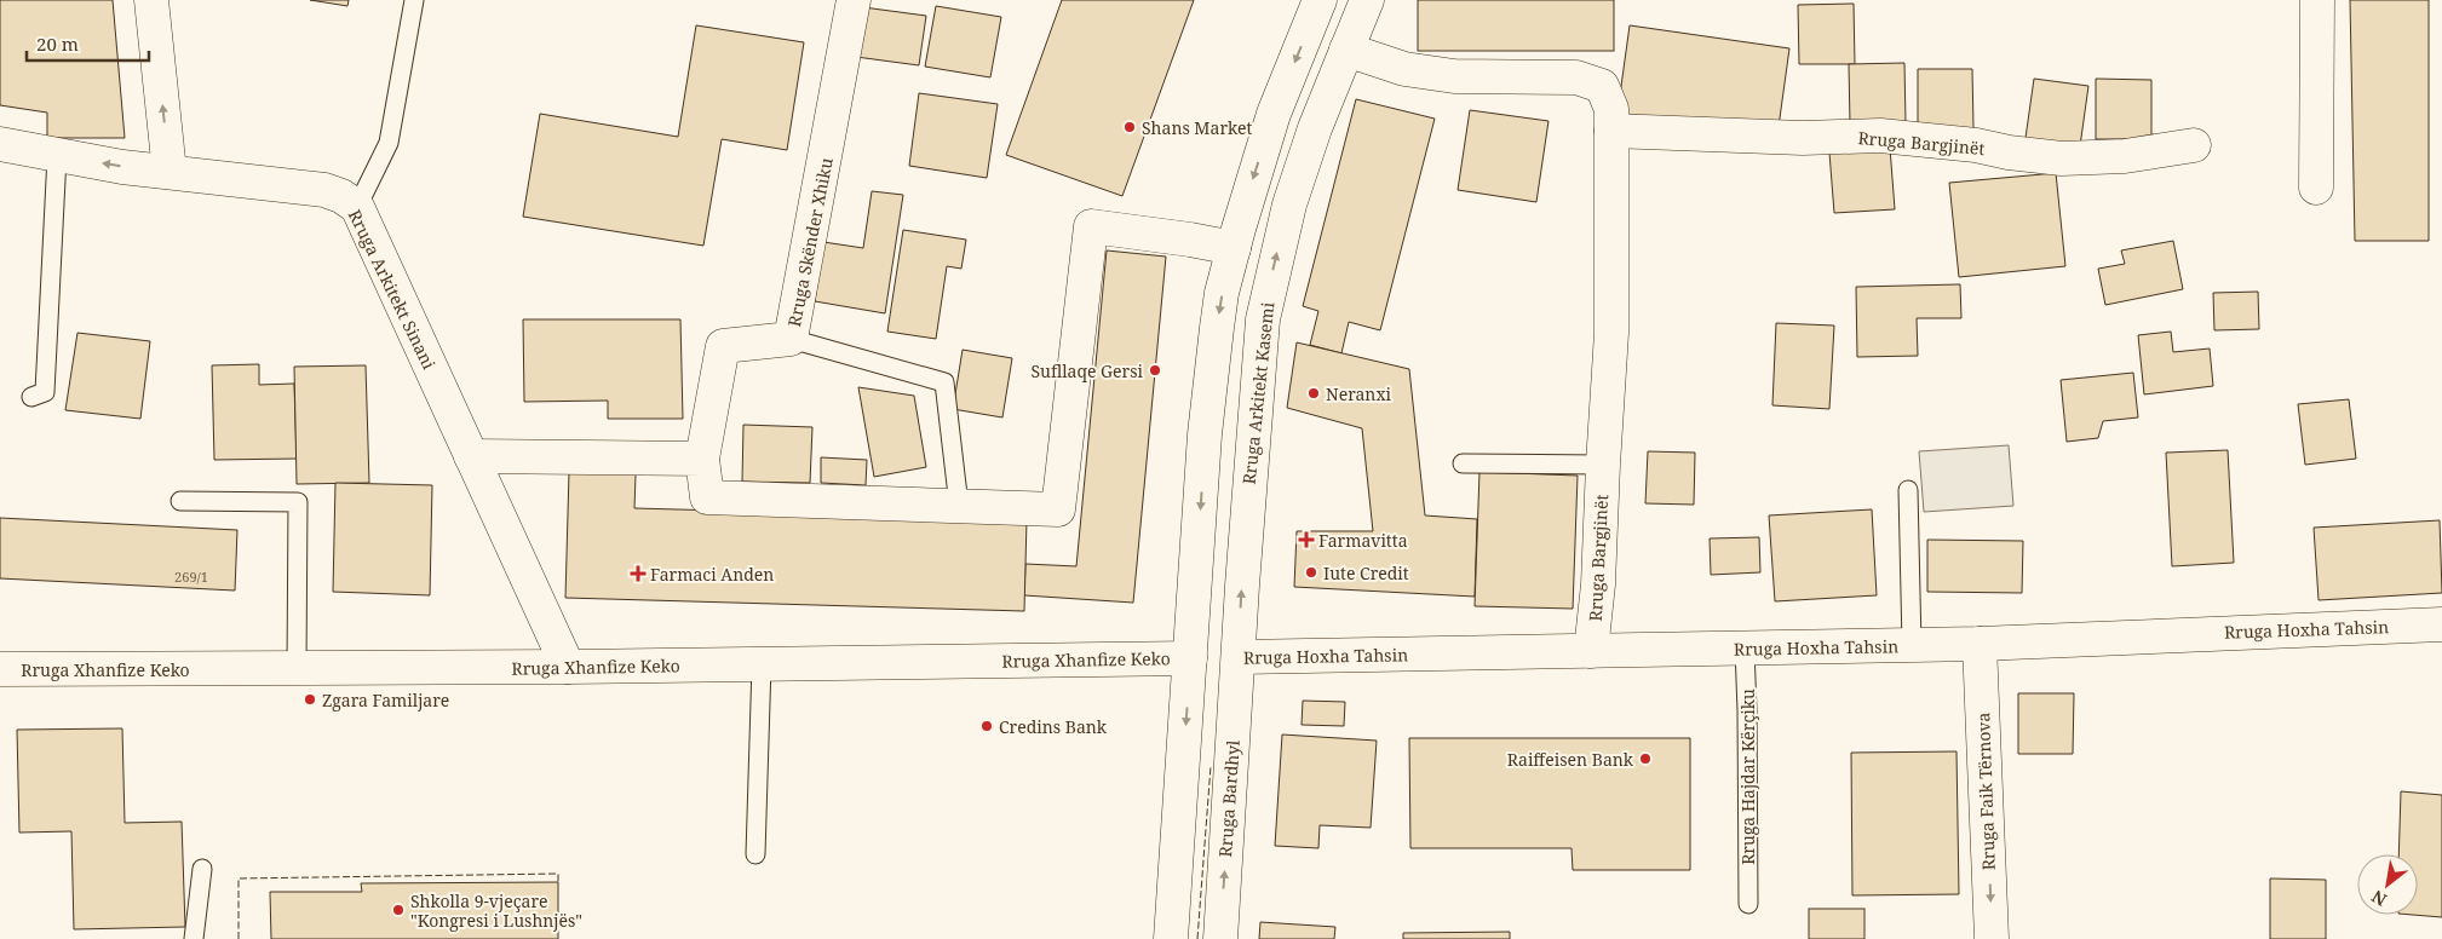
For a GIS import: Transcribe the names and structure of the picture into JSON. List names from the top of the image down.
{
  "streets": {
    "street": [
      "Rruga Bargjinët",
      "Rruga Skënder Xhiku",
      "Rruga Arkitekt Sinani",
      "Rruga Arkitekt Kasemi",
      "Rruga Hoxha Tahsin",
      "Rruga Xhanfize Keko",
      "Rruga Faik Tërnova",
      "Rruga Bardhyl"
    ],
    "lane": ["Rruga Hajdar Kërçiku"]
  },
  "crossings": [
    ["Rruga Bargjinët", "Rruga Arkitekt Kasemi"],
    ["Rruga Bargjinët", "Rruga Hoxha Tahsin"],
    ["Rruga Arkitekt Sinani", "Rruga Xhanfize Keko"],
    ["Rruga Arkitekt Kasemi", "Rruga Hoxha Tahsin"],
    ["Rruga Arkitekt Kasemi", "Rruga Bardhyl"],
    ["Rruga Hoxha Tahsin", "Rruga Xhanfize Keko"],
    ["Rruga Hoxha Tahsin", "Rruga Hajdar Kërçiku"],
    ["Rruga Hoxha Tahsin", "Rruga Faik Tërnova"],
    ["Rruga Hoxha Tahsin", "Rruga Bardhyl"]
  ],
  "one_way": ["Rruga Faik Tërnova"],
  "places": {
    "other": [
      "Shans Market",
      "Sufllaqe Gersi",
      "Neranxi",
      "Iute Credit",
      "Zgara Familjare",
      "Credins Bank",
      "Raiffeisen Bank",
      "Shkolla 9-vjeçare \"Kongresi i Lushnjës\""
    ],
    "health": ["Farmavitta", "Farmaci Anden"]
  },
  "house_numbers": ["269/1"],
  "scale_bar": "20 m",
  "north": "bottom left"
}
